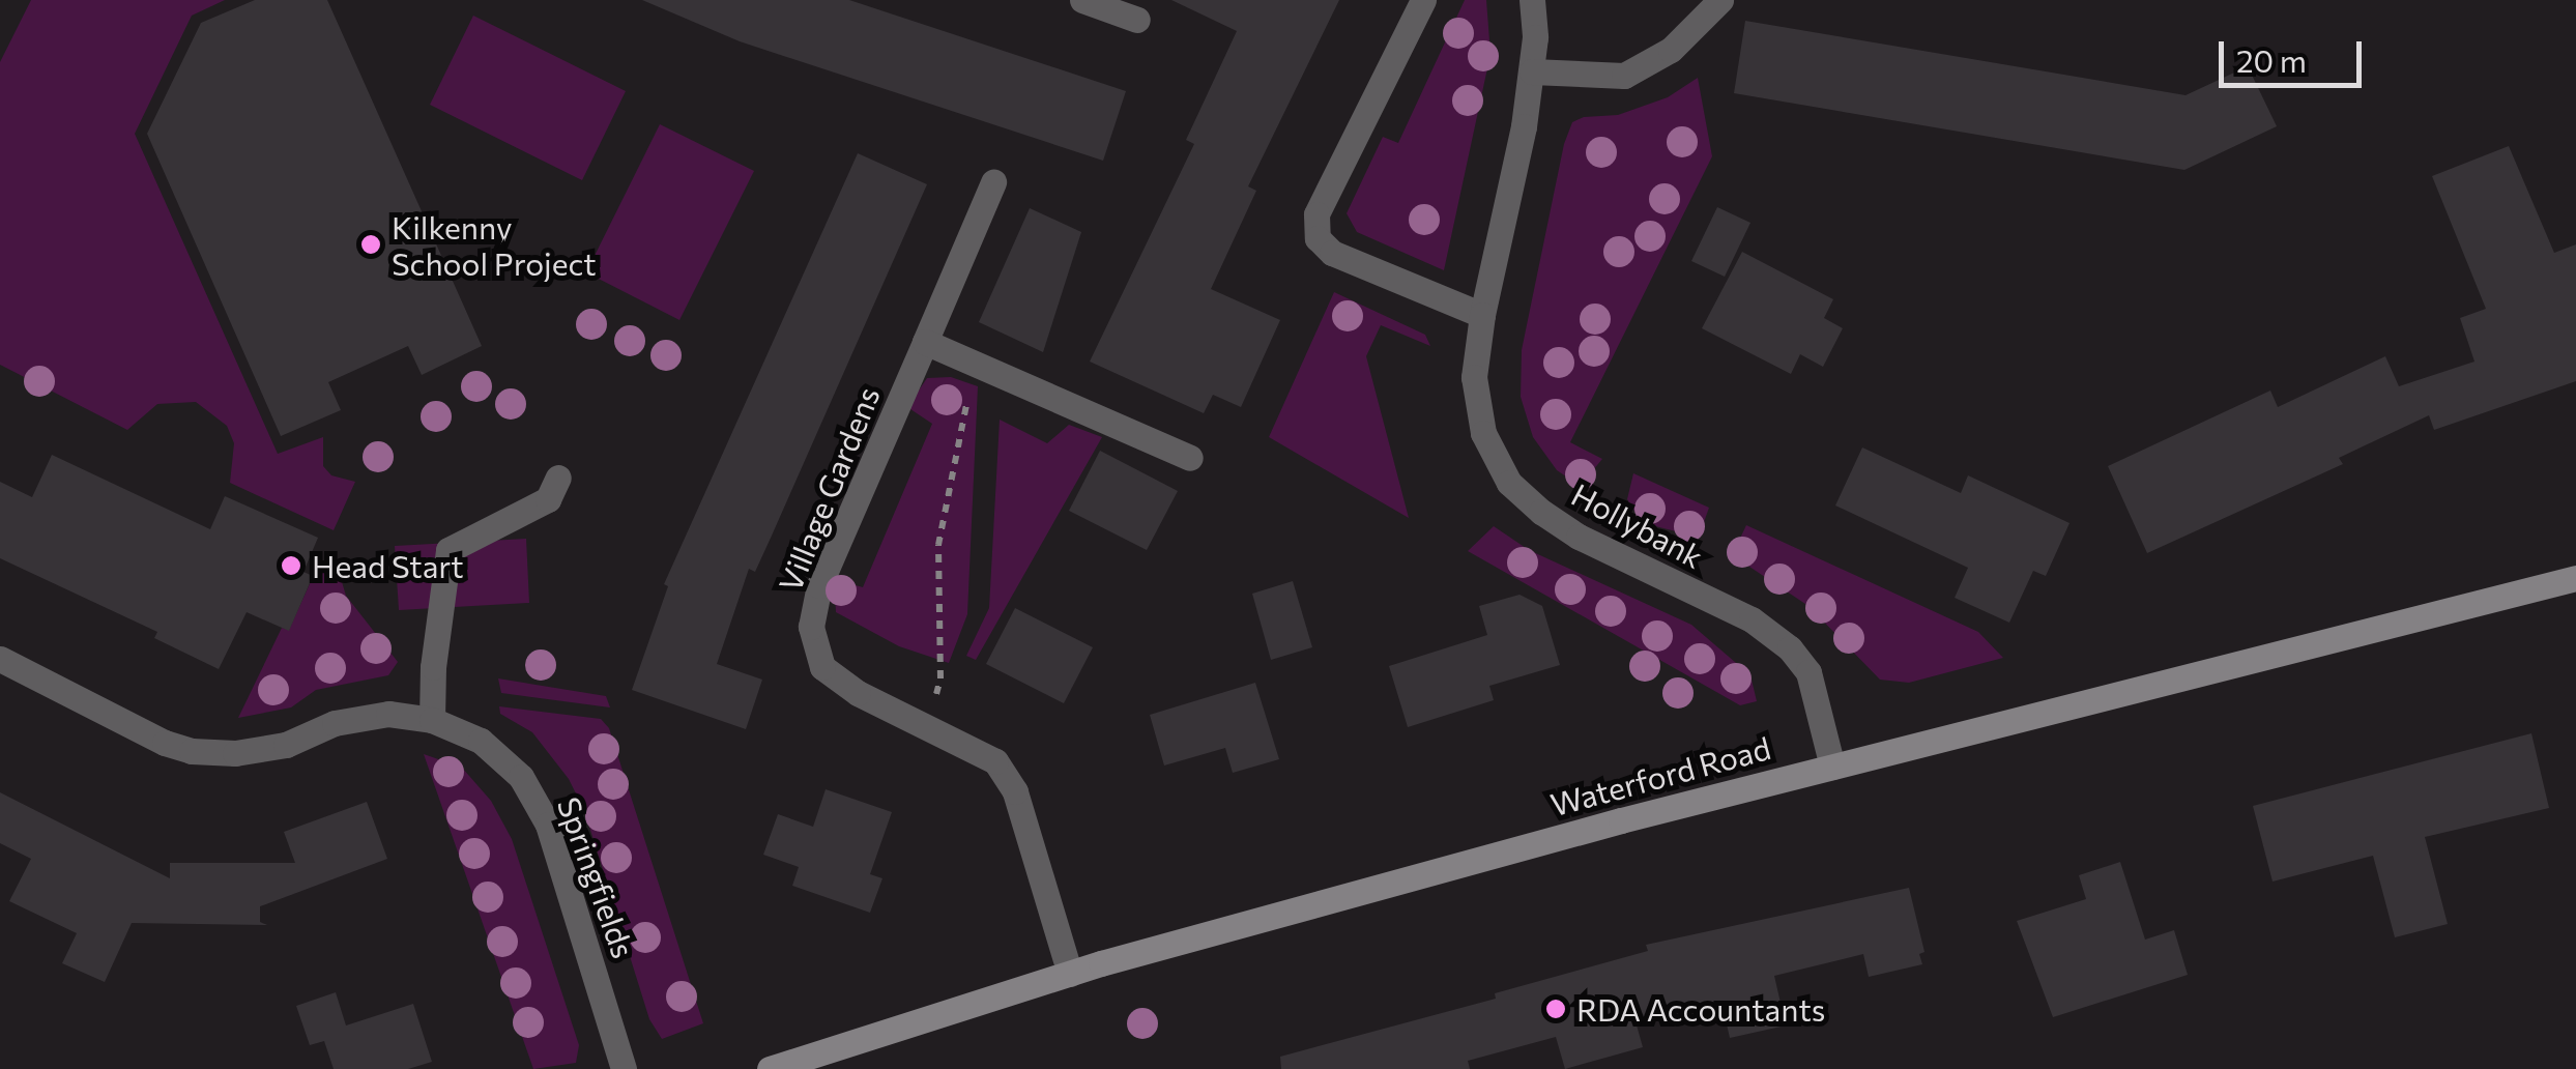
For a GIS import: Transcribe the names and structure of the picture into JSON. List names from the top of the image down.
{
  "streets": {
    "main road": ["Waterford Road"],
    "street": ["Village Gardens", "Hollybank", "Springfields"]
  },
  "crossings": [
    ["Village Gardens", "Waterford Road"],
    ["Hollybank", "Waterford Road"]
  ],
  "places": ["Kilkenny School Project", "Head Start", "RDA Accountants"],
  "scale_bar": "20 m"
}
